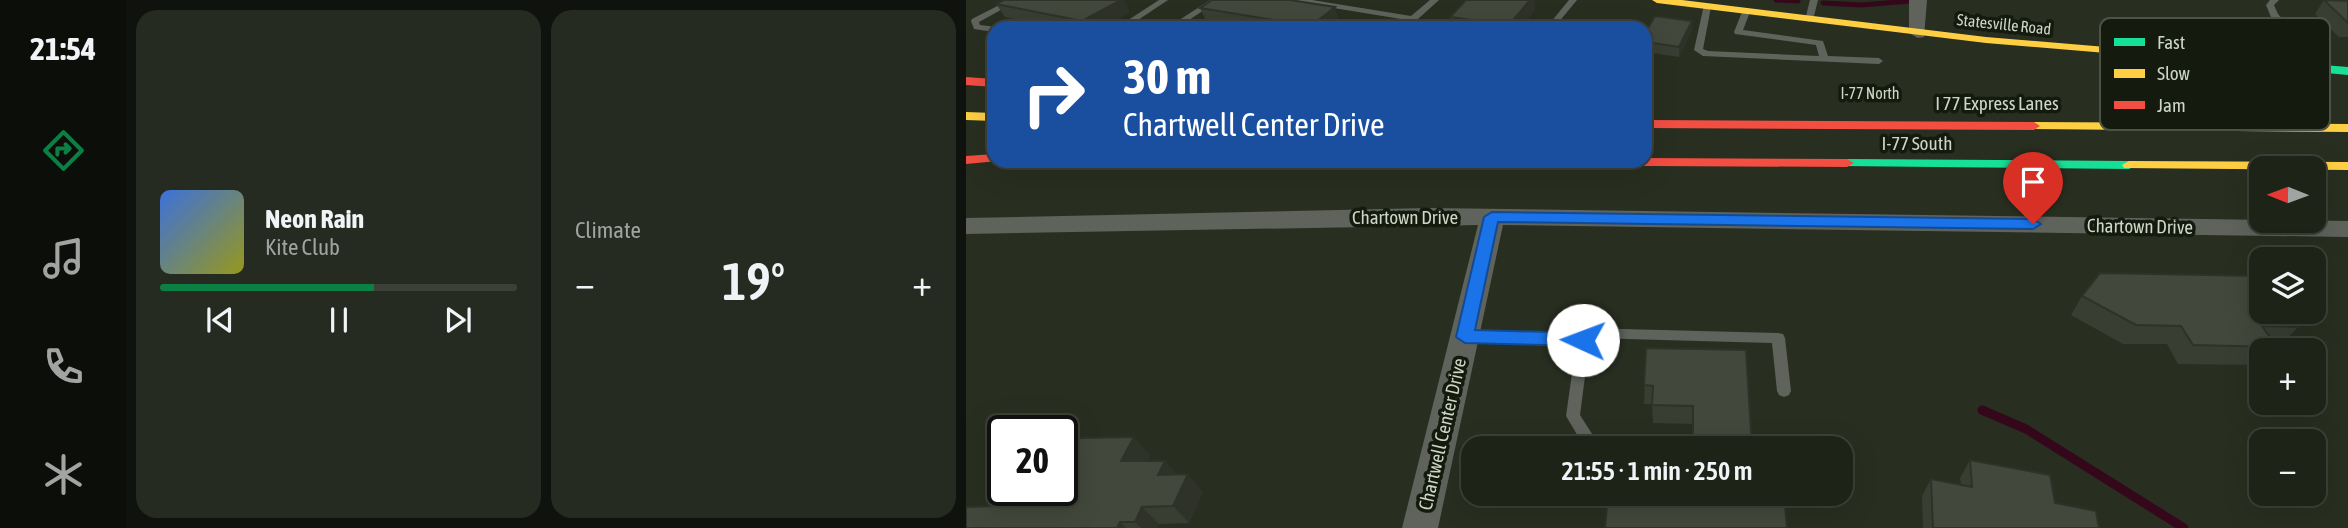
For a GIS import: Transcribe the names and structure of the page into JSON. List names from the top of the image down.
{
  "streets": {
    "main road": [
      "Statesville Road",
      "I-77 North",
      "I 77 Express Lanes",
      "I-77 South"
    ],
    "street": ["Chartown Drive", "Chartwell Center Drive"]
  },
  "crossings": [
    ["Chartown Drive", "Chartwell Center Drive"]
  ],
  "legend": ["Fast", "Slow", "Jam"],
  "north": "left",
  "page": {
    "tabs": "21:54",
    "tile": "Climate",
    "turn": ["30 m", "Chartwell Center Drive"],
    "map_buttons": ["+", "−"],
    "song": ["Neon Rain", "Kite Club"],
    "heat": ["−", "19°", "+"],
    "limit": "20",
    "trip": "21:55 · 1 min · 250 m"
  }
}
